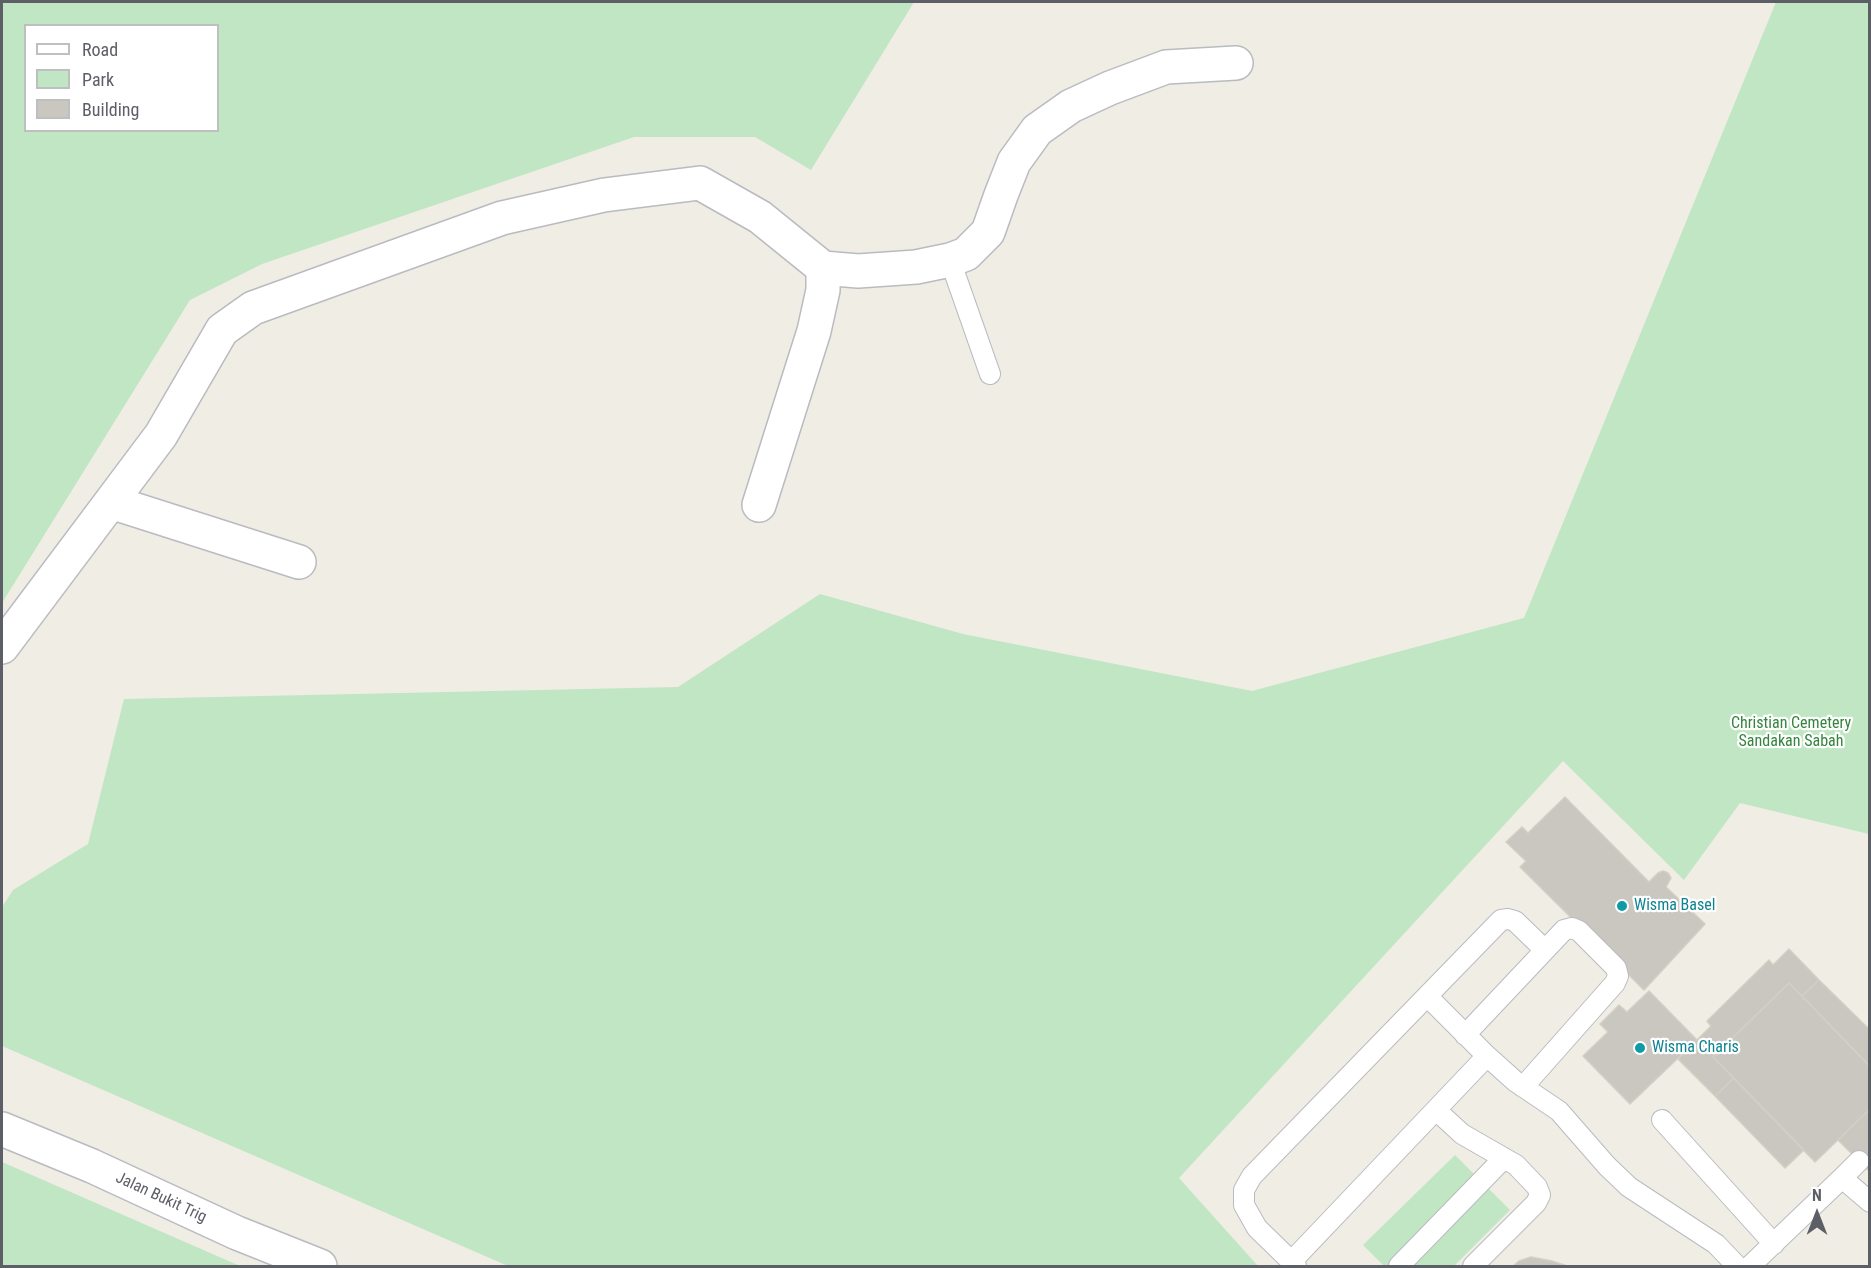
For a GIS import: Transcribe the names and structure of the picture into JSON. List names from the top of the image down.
{
  "streets": {
    "street": ["Jalan Bukit Trig"]
  },
  "parks": ["Christian Cemetery Sandakan Sabah"],
  "places": ["Wisma Basel", "Wisma Charis"],
  "legend": ["Road", "Park", "Building"],
  "north": "top"
}
